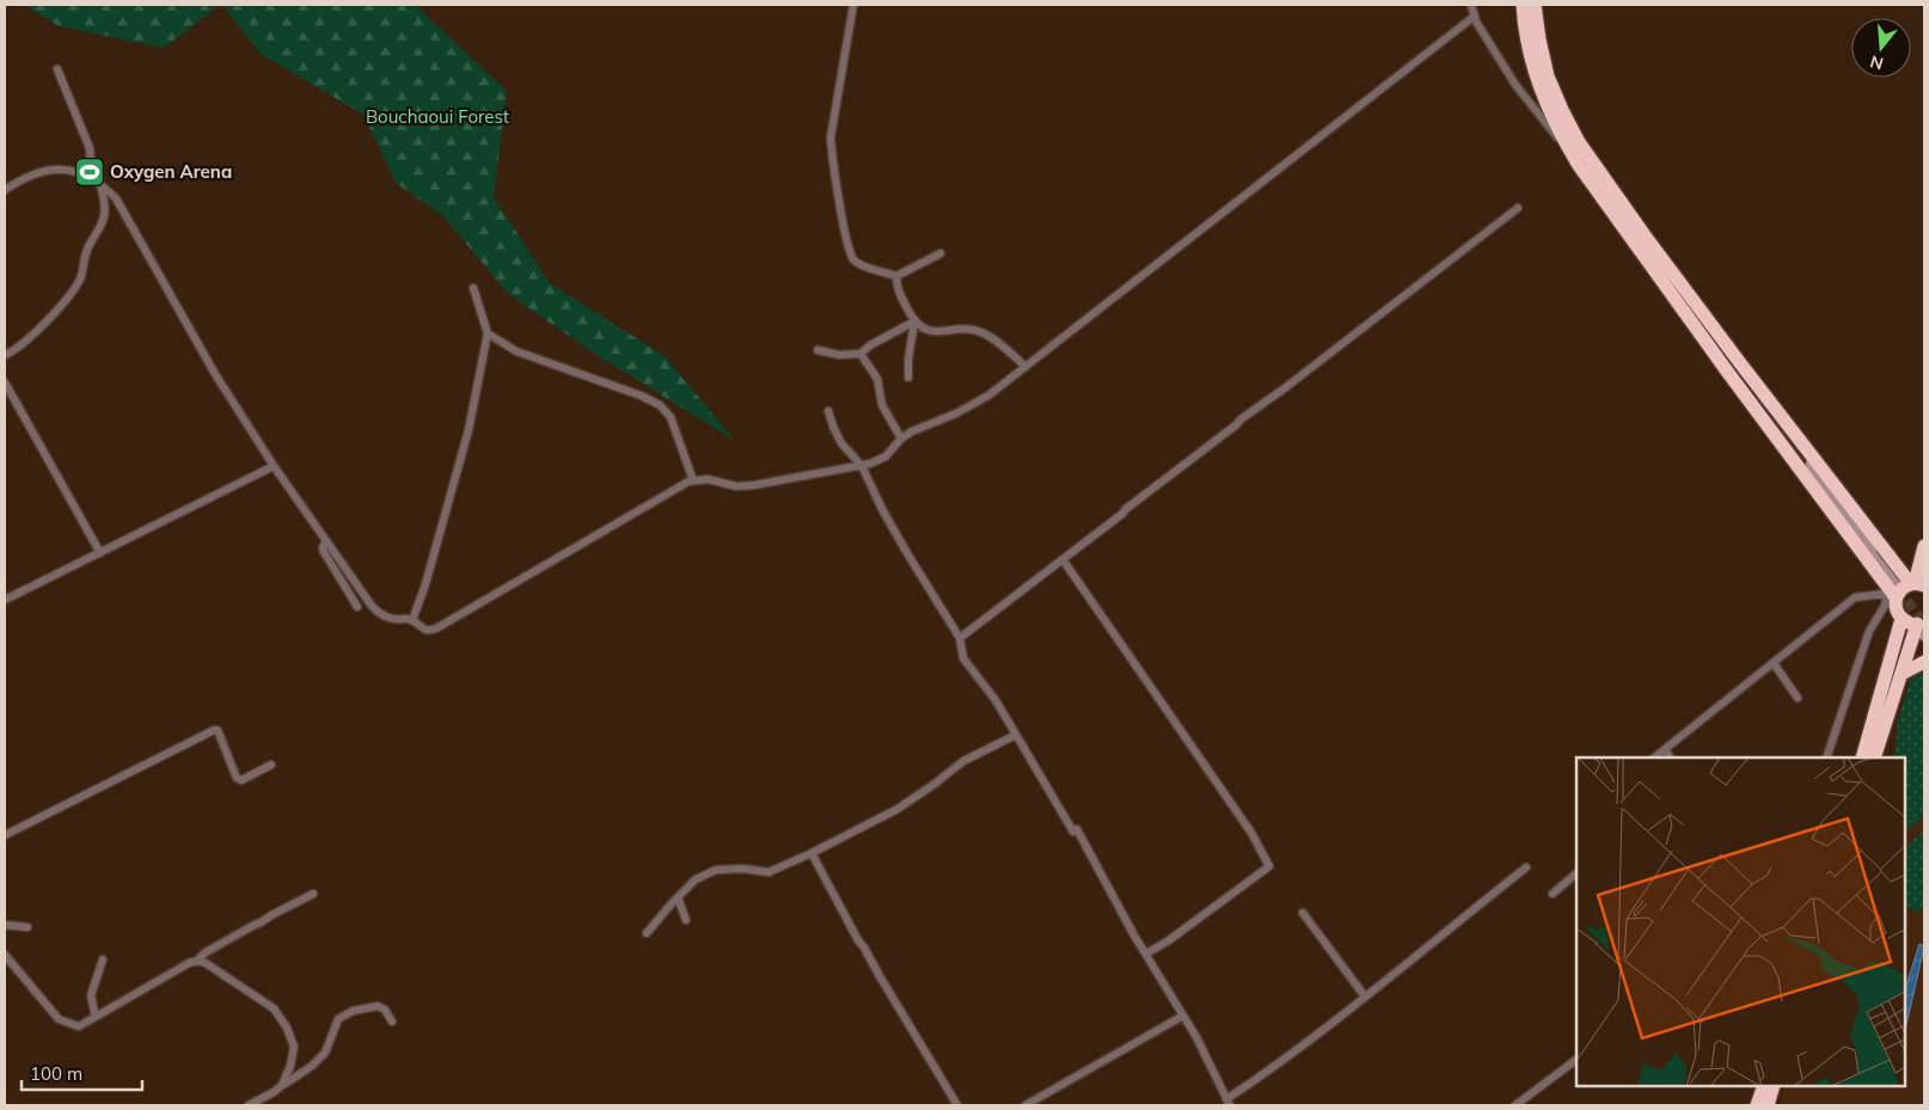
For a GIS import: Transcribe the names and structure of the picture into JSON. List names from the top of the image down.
{
  "parks": ["Bouchaoui Forest"],
  "places": {
    "sports": ["Oxygen Arena"]
  },
  "scale_bar": "100 m",
  "north": "bottom"
}
